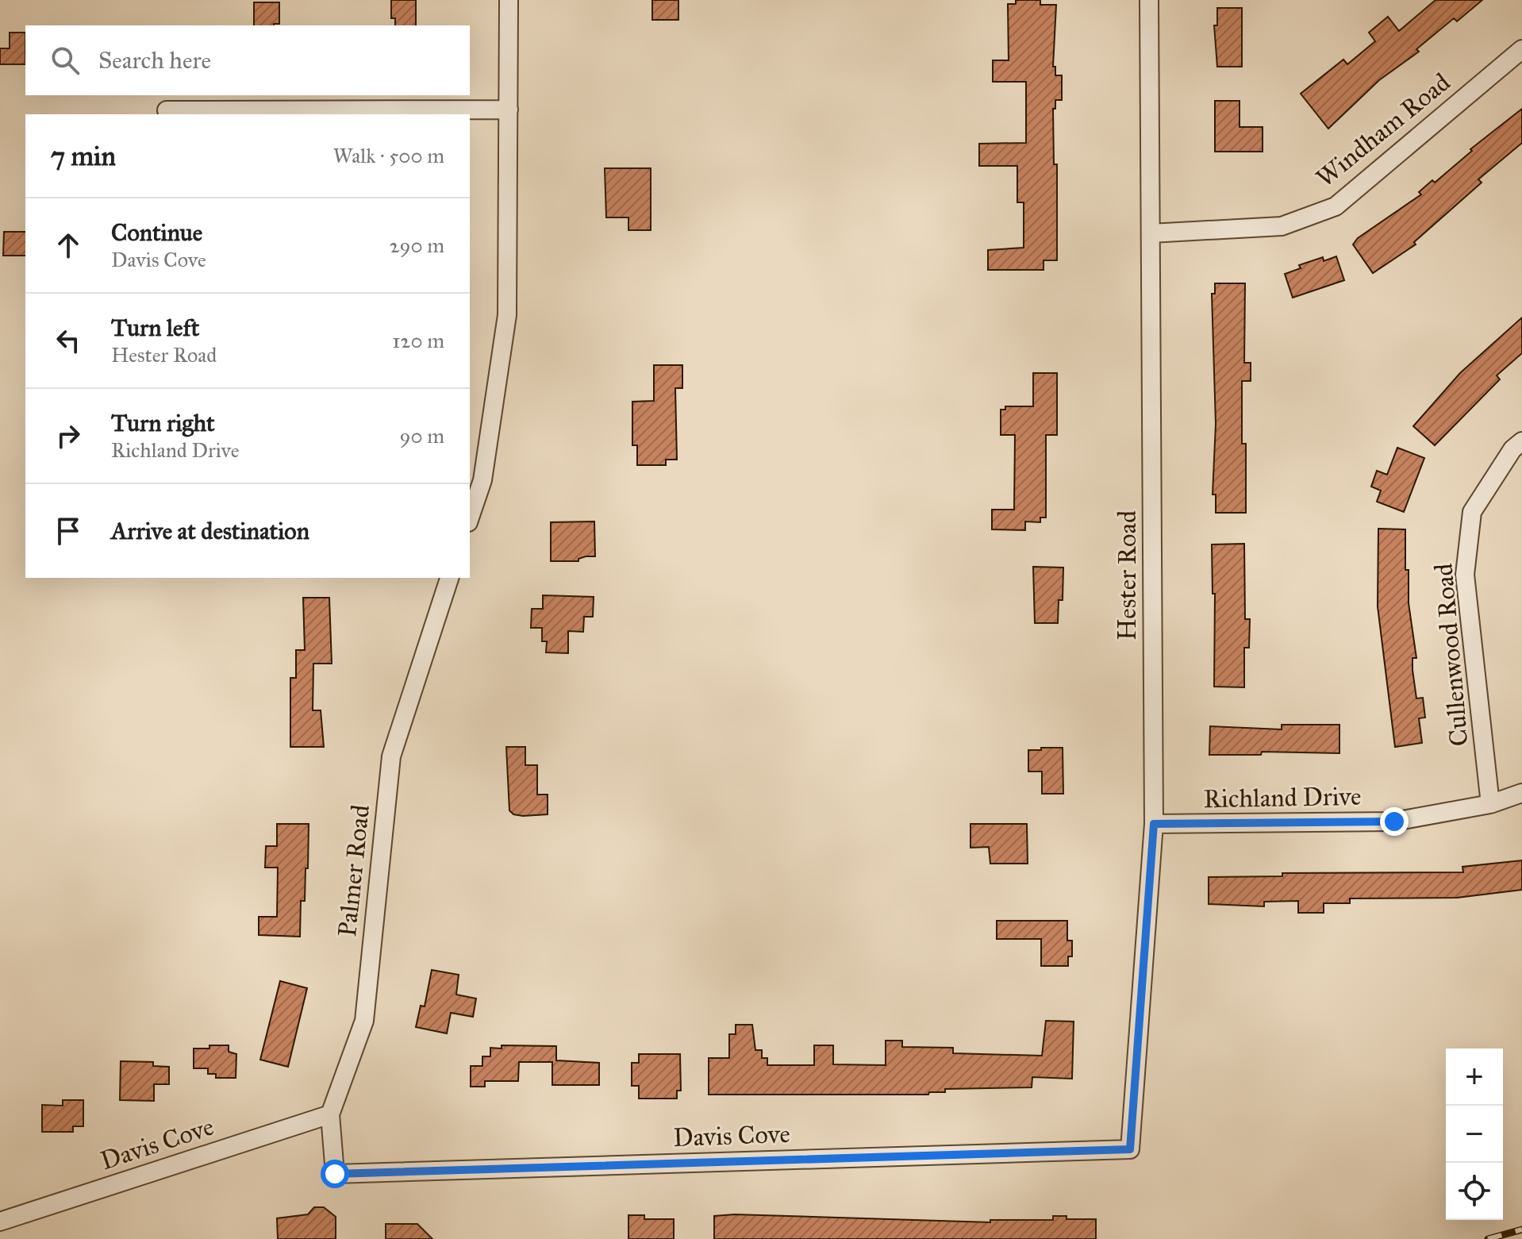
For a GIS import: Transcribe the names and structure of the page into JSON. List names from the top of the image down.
{
  "streets": {
    "street": [
      "Windham Road",
      "Hester Road",
      "Cullenwood Road",
      "Richland Drive",
      "Palmer Road",
      "Davis Cove"
    ]
  },
  "crossings": [
    ["Windham Road", "Hester Road"],
    ["Hester Road", "Richland Drive"],
    ["Hester Road", "Davis Cove"],
    ["Cullenwood Road", "Richland Drive"],
    ["Palmer Road", "Davis Cove"]
  ],
  "page": {
    "search": "Search here",
    "heading": ["7 min", "Walk · 500 m"],
    "list": [
      ["Continue", "Davis Cove", "290 m"],
      ["Turn left", "Hester Road", "120 m"],
      ["Turn right", "Richland Drive", "90 m"],
      "Arrive at destination"
    ],
    "map_buttons": ["+", "−"]
  }
}
